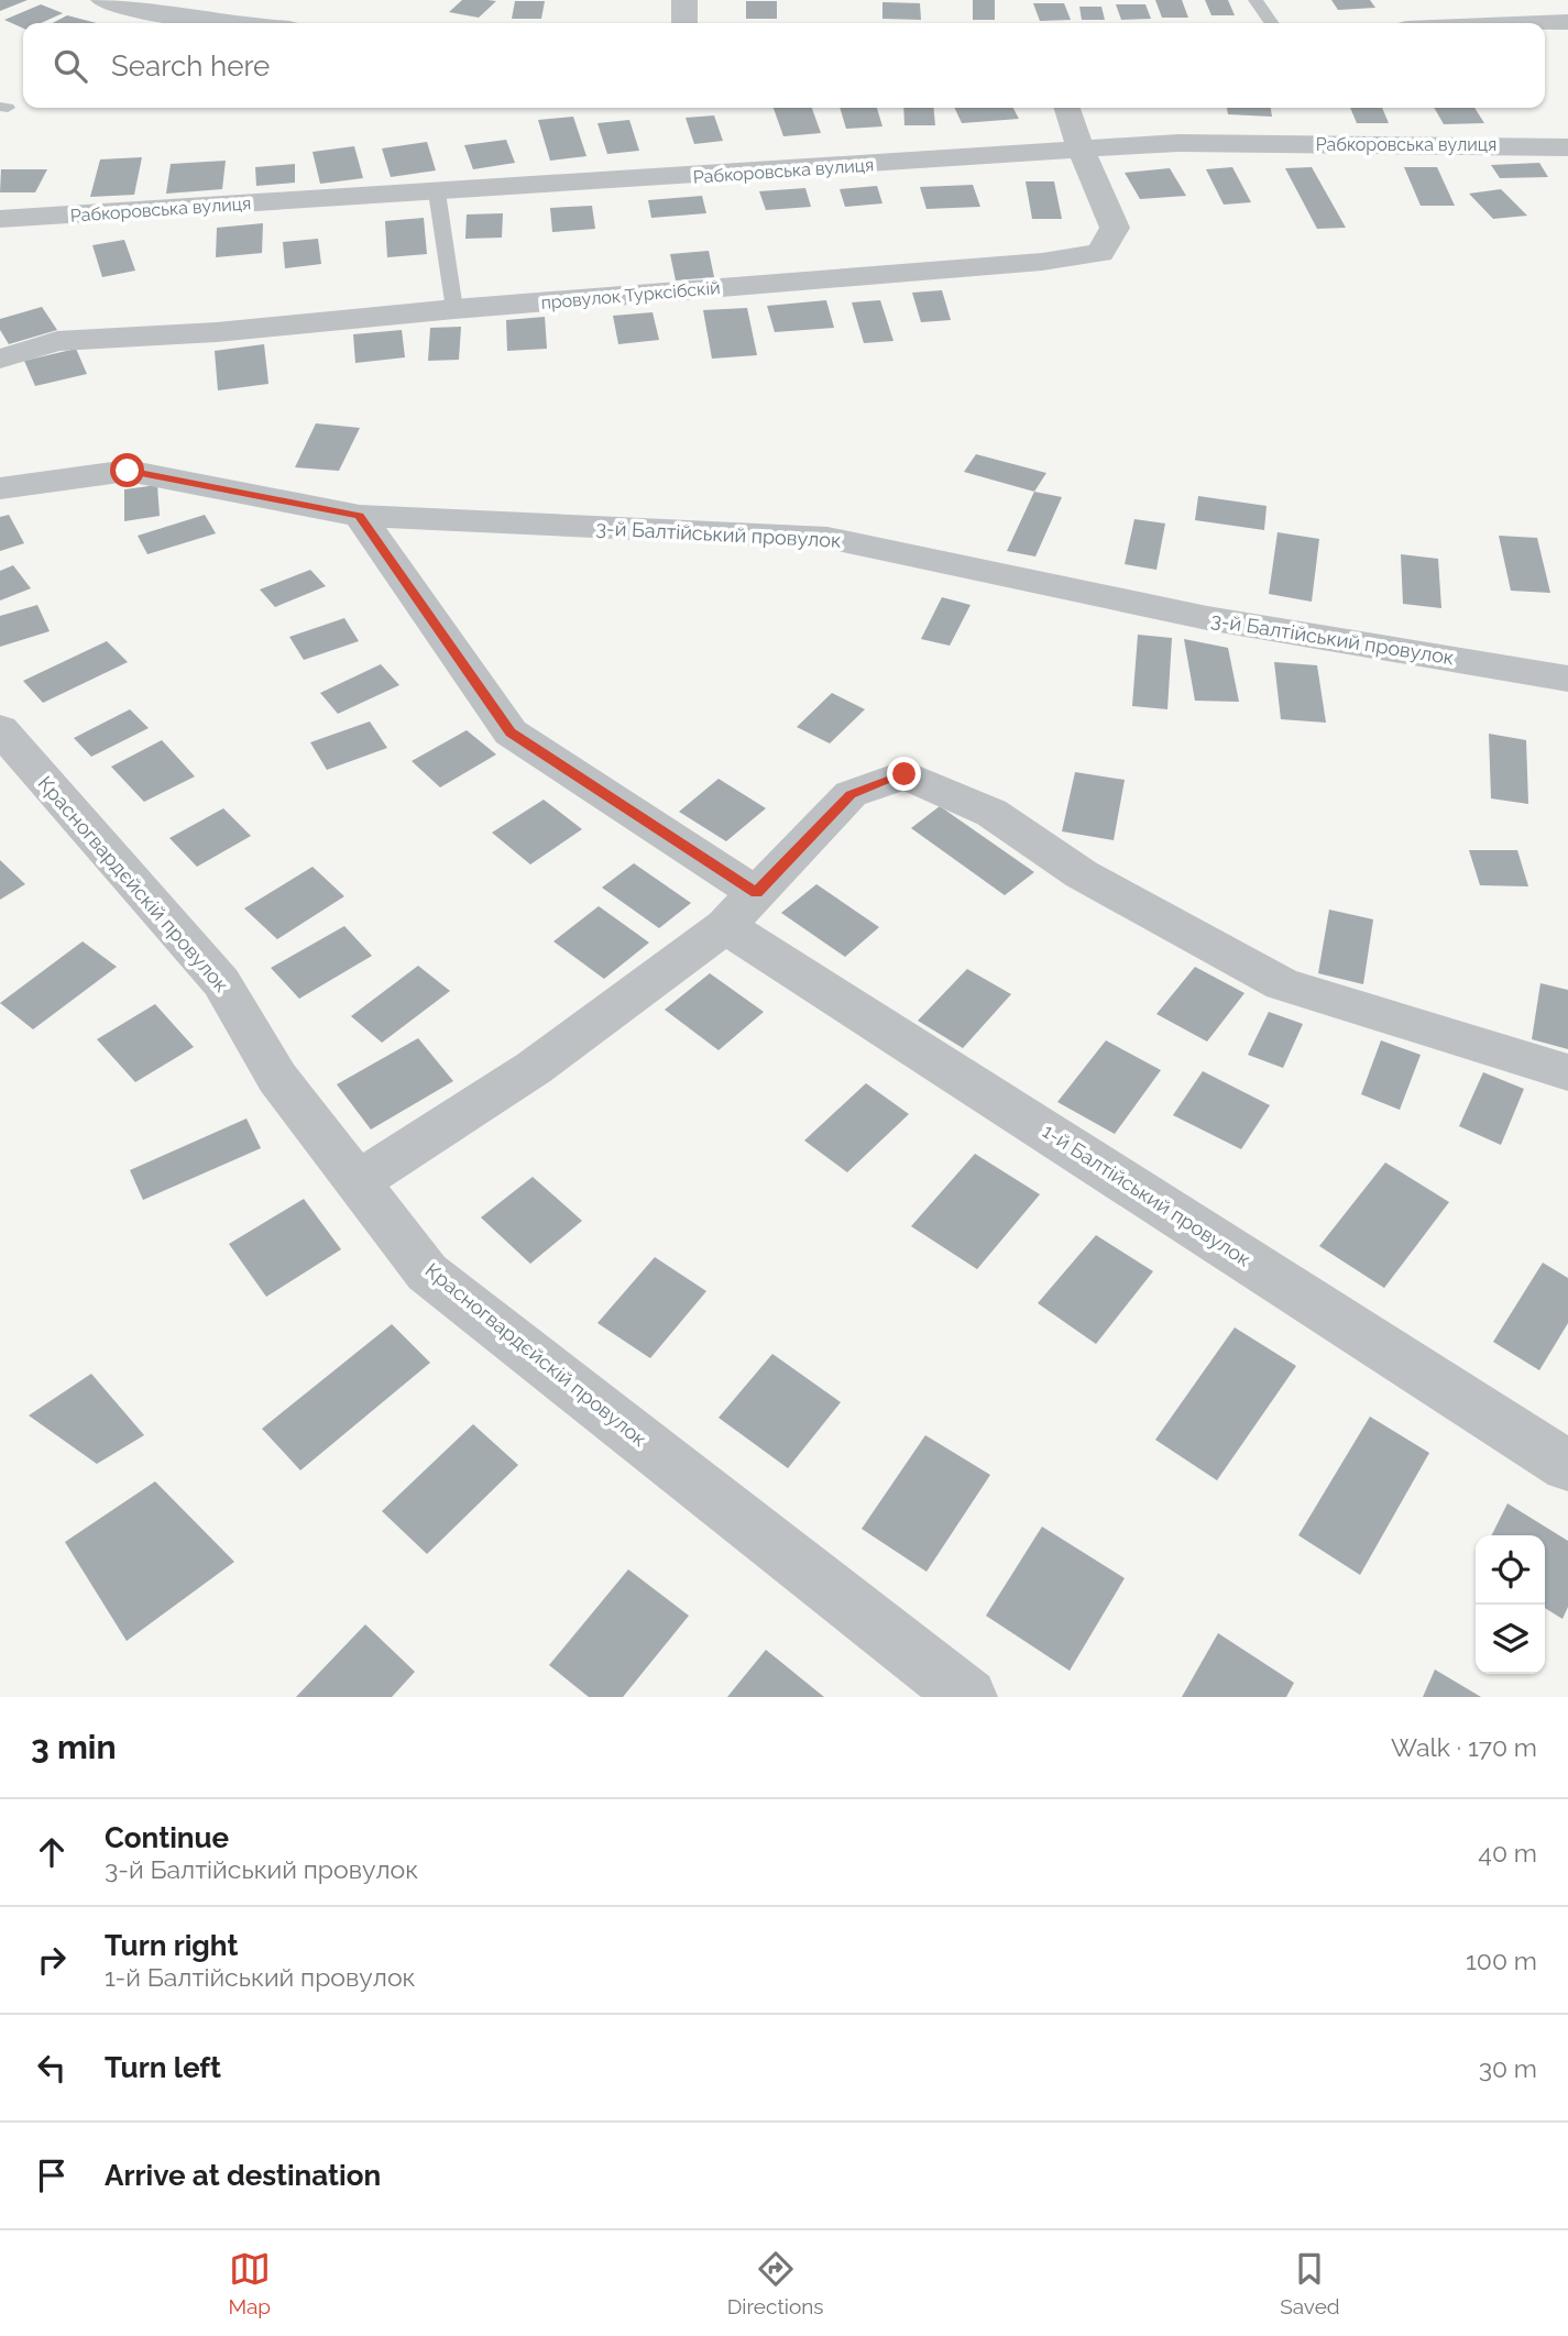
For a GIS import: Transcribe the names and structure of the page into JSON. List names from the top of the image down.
{
  "streets": {
    "street": [
      "Рабкоровська вулиця",
      "провулок Турксібскій",
      "3-й Балтійський провулок",
      "Красногвардєйскій провулок",
      "1-й Балтійський провулок"
    ]
  },
  "crossings": [
    ["Рабкоровська вулиця", "провулок Турксібскій"],
    ["3-й Балтійський провулок", "1-й Балтійський провулок"]
  ],
  "page": {
    "search": "Search here",
    "heading": ["3 min", "Walk · 170 m"],
    "list": [
      ["Continue", "3-й Балтійський провулок", "40 m"],
      ["Turn right", "1-й Балтійський провулок", "100 m"],
      ["Turn left", "30 m"],
      "Arrive at destination"
    ],
    "nav": ["Map", "Directions", "Saved"]
  }
}
